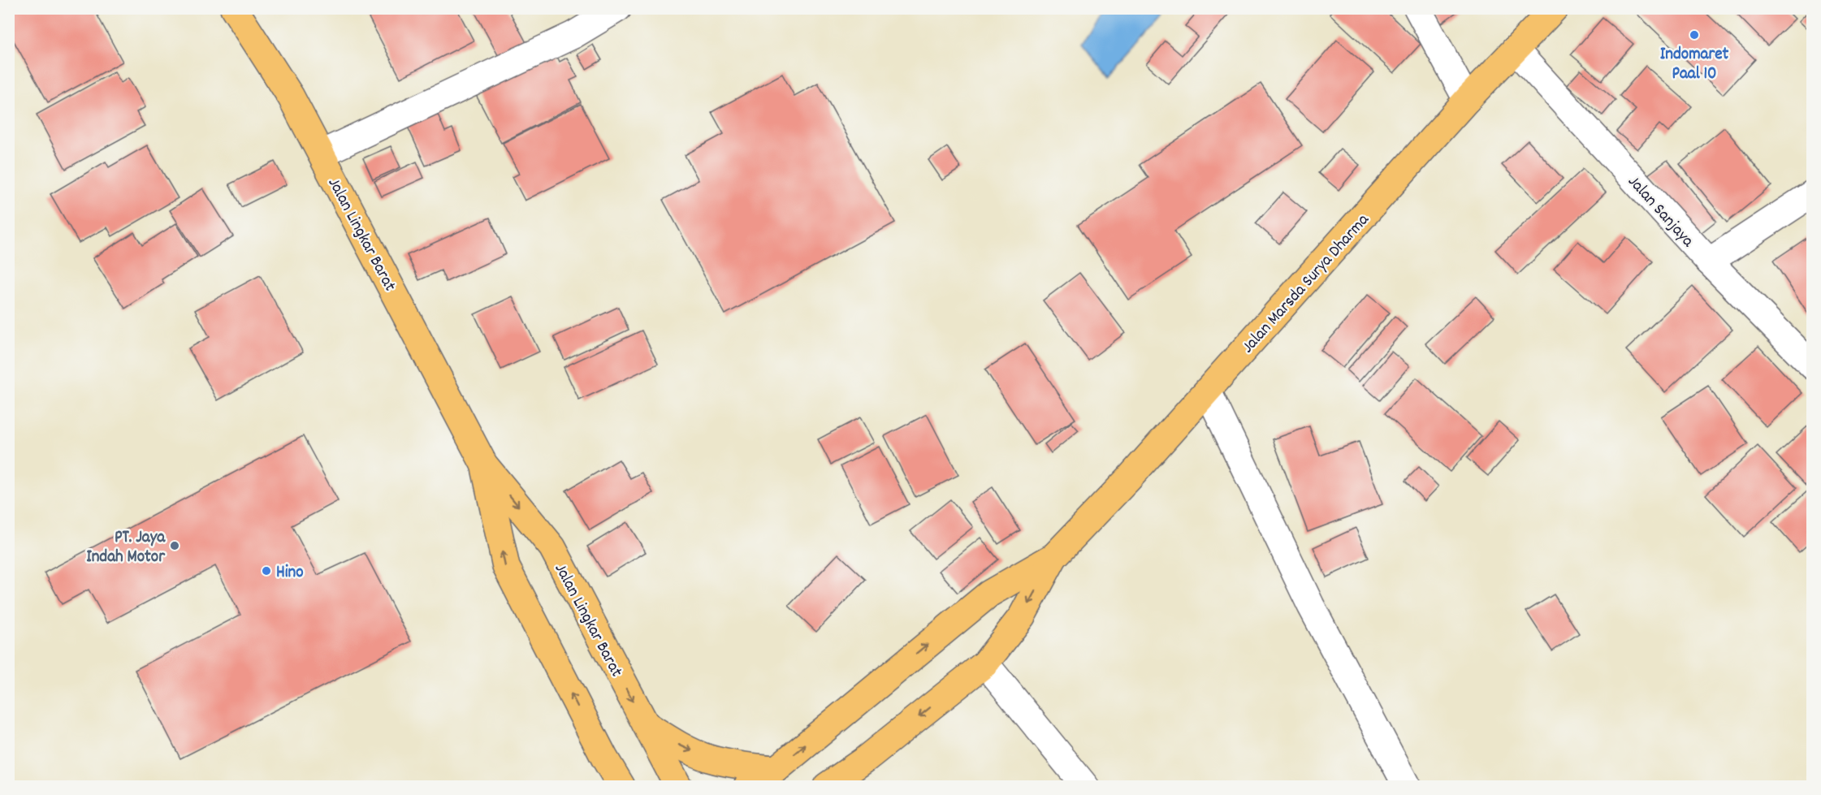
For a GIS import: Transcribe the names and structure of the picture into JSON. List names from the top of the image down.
{
  "streets": {
    "highway": ["Jalan Lingkar Barat", "Jalan Marsda Surya Dharma"],
    "street": ["Jalan Sanjaya"]
  },
  "crossings": [
    ["Jalan Sanjaya", "Jalan Marsda Surya Dharma"]
  ],
  "places": ["Indomaret Paal 10", "PT. Jaya Indah Motor", "Hino"]
}
